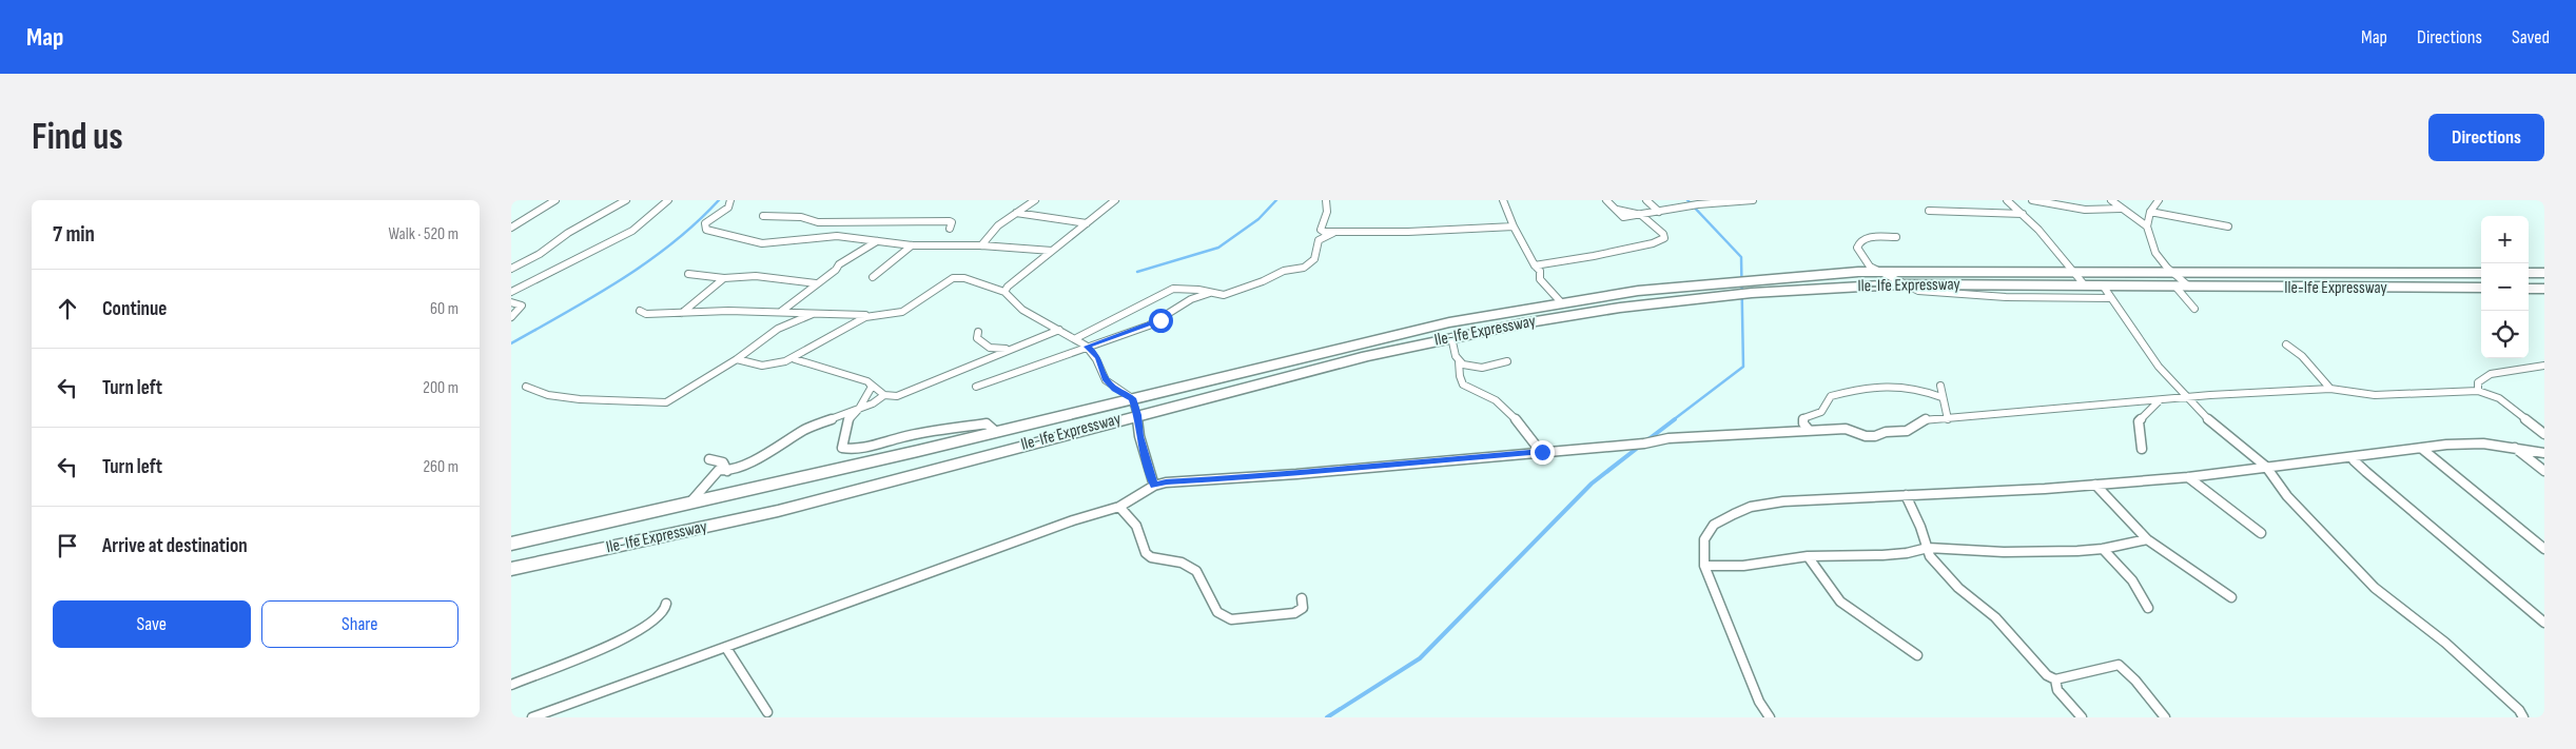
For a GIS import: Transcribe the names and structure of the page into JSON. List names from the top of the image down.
{
  "streets": {
    "highway": ["Ile-Ife Expressway"]
  },
  "page": {
    "header": "Map",
    "nav": ["Map", "Directions", "Saved"],
    "buttons": [
      "Directions",
      ["Save", "Share"]
    ],
    "title": "Find us",
    "heading": ["7 min", "Walk · 520 m"],
    "map_buttons": ["+", "−"],
    "list": [
      ["Continue", "60 m"],
      ["Turn left", "200 m"],
      ["Turn left", "260 m"],
      "Arrive at destination"
    ]
  }
}
